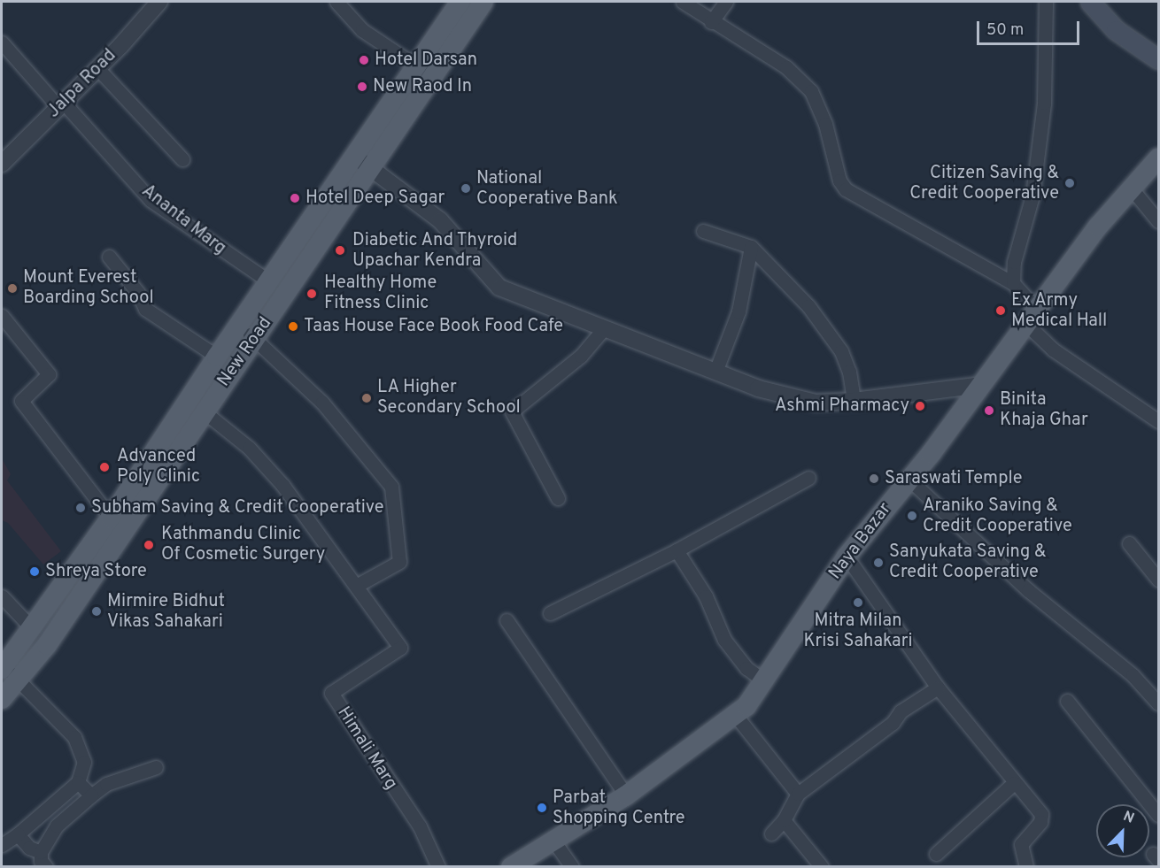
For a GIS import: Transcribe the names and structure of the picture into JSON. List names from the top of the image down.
{
  "streets": {
    "main road": ["New Road", "Naya Bazar"],
    "street": ["Jalpa Road", "Ananta Marg", "Himali Marg"]
  },
  "crossings": [
    ["Jalpa Road", "Ananta Marg"],
    ["Ananta Marg", "New Road"],
    ["New Road", "Himali Marg"]
  ],
  "places": [
    "Hotel Darsan",
    "New Raod In",
    "Citizen Saving & Credit Cooperative",
    "National Cooperative Bank",
    "Hotel Deep Sagar",
    "Diabetic And Thyroid Upachar Kendra",
    "Mount Everest Boarding School",
    "Healthy Home Fitness Clinic",
    "Ex Army Medical Hall",
    "Taas House Face Book Food Cafe",
    "LA Higher Secondary School",
    "Ashmi Pharmacy",
    "Binita Khaja Ghar",
    "Advanced Poly Clinic",
    "Saraswati Temple",
    "Subham Saving & Credit Cooperative",
    "Araniko Saving & Credit Cooperative",
    "Kathmandu Clinic Of Cosmetic Surgery",
    "Sanyukata Saving & Credit Cooperative",
    "Shreya Store",
    "Mitra Milan Krisi Sahakari",
    "Mirmire Bidhut Vikas Sahakari",
    "Parbat Shopping Centre"
  ],
  "scale_bar": "50 m",
  "north": "top right"
}
